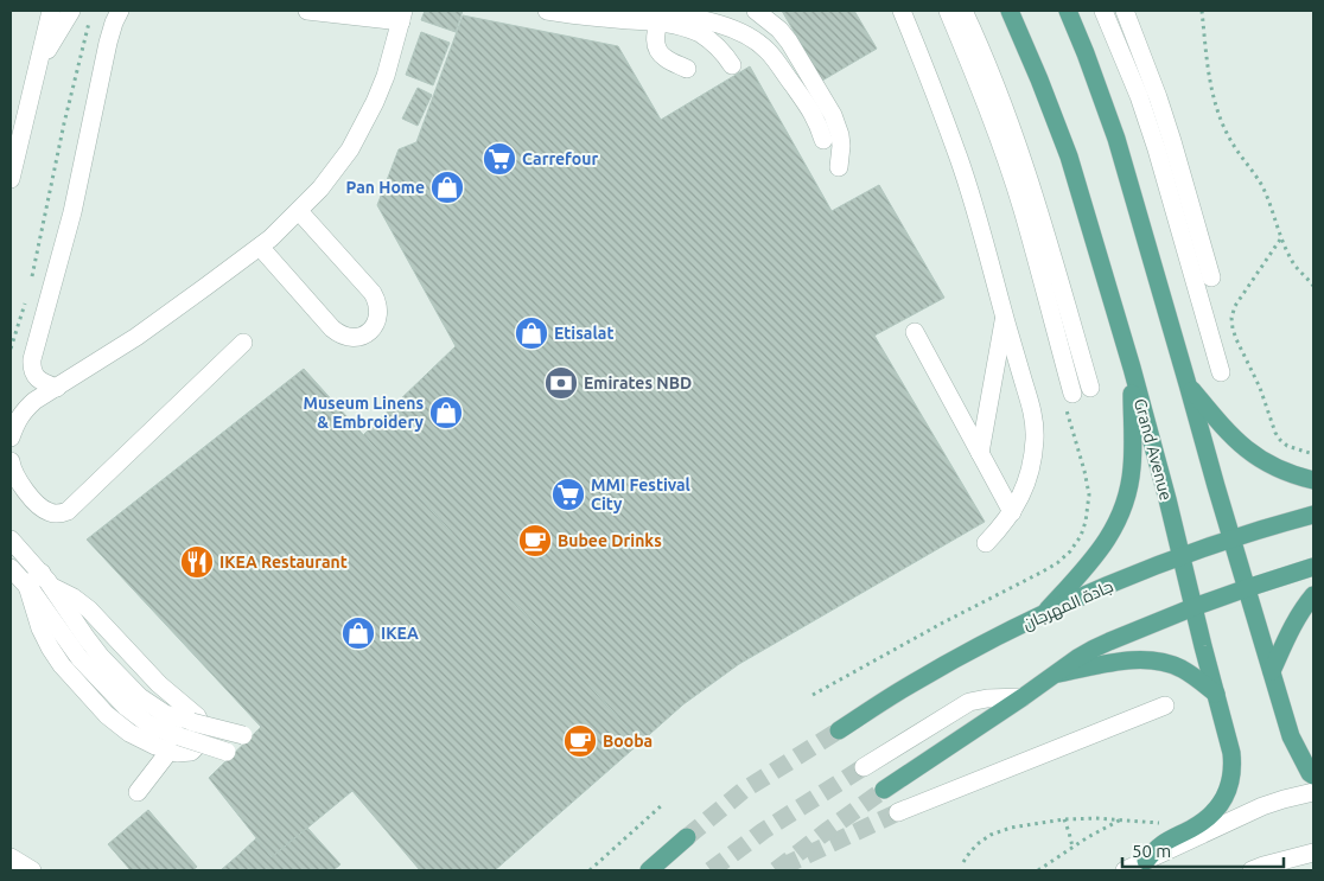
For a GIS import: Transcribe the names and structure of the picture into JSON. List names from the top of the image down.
{
  "streets": {
    "main road": ["Grand Avenue", "جادة المهرجان"]
  },
  "crossings": [
    ["Grand Avenue", "جادة المهرجان"]
  ],
  "places": {
    "supermarket": ["Carrefour", "MMI Festival City"],
    "shop": [
      "Pan Home",
      "Etisalat",
      "Museum Linens & Embroidery",
      "IKEA"
    ],
    "bank": ["Emirates NBD"],
    "cafe": ["Bubee Drinks", "Booba"],
    "restaurant": ["IKEA Restaurant"]
  },
  "scale_bar": "50 m"
}
